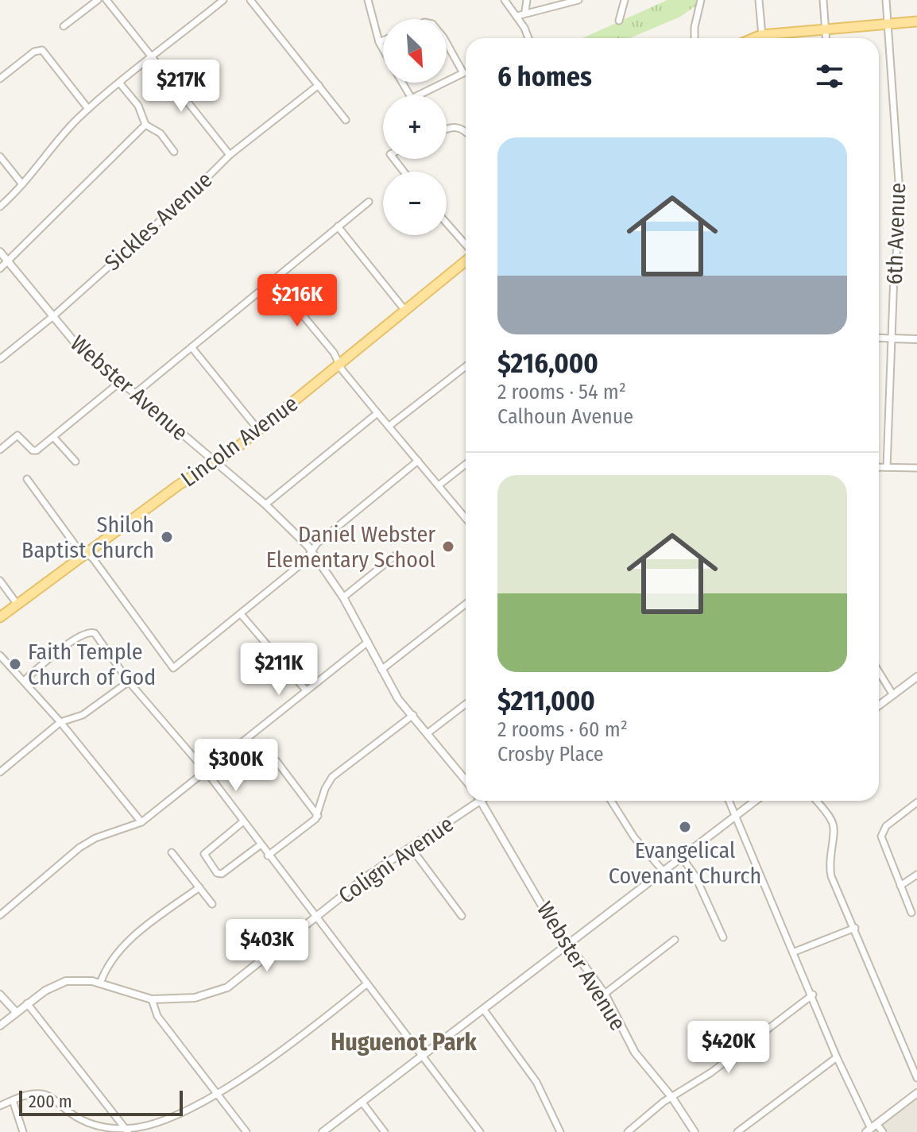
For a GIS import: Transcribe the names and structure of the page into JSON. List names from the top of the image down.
{
  "streets": {
    "main road": ["Lincoln Avenue"],
    "street": [
      "Sickles Avenue",
      "6th Avenue",
      "Webster Avenue",
      "Coligni Avenue"
    ]
  },
  "crossings": [
    ["Sickles Avenue", "Webster Avenue"],
    ["Webster Avenue", "Lincoln Avenue"]
  ],
  "districts": ["Huguenot Park"],
  "places": [
    "Shiloh Baptist Church",
    "Daniel Webster Elementary School",
    "Faith Temple Church of God",
    "Evangelical Covenant Church"
  ],
  "scale_bar": "200 m",
  "north": "bottom right",
  "page": {
    "map_buttons": ["+", "−"],
    "heading": "6 homes",
    "price": [
      "$217K",
      "$216K",
      "$211K",
      "$300K",
      "$403K",
      "$420K"
    ],
    "list": [
      {
        "name": "$216,000",
        "note": "2 rooms · 54 m² · Calhoun Avenue"
      },
      {
        "name": "$211,000",
        "note": "2 rooms · 60 m² · Crosby Place"
      }
    ],
    "scale": "200 m"
  }
}
